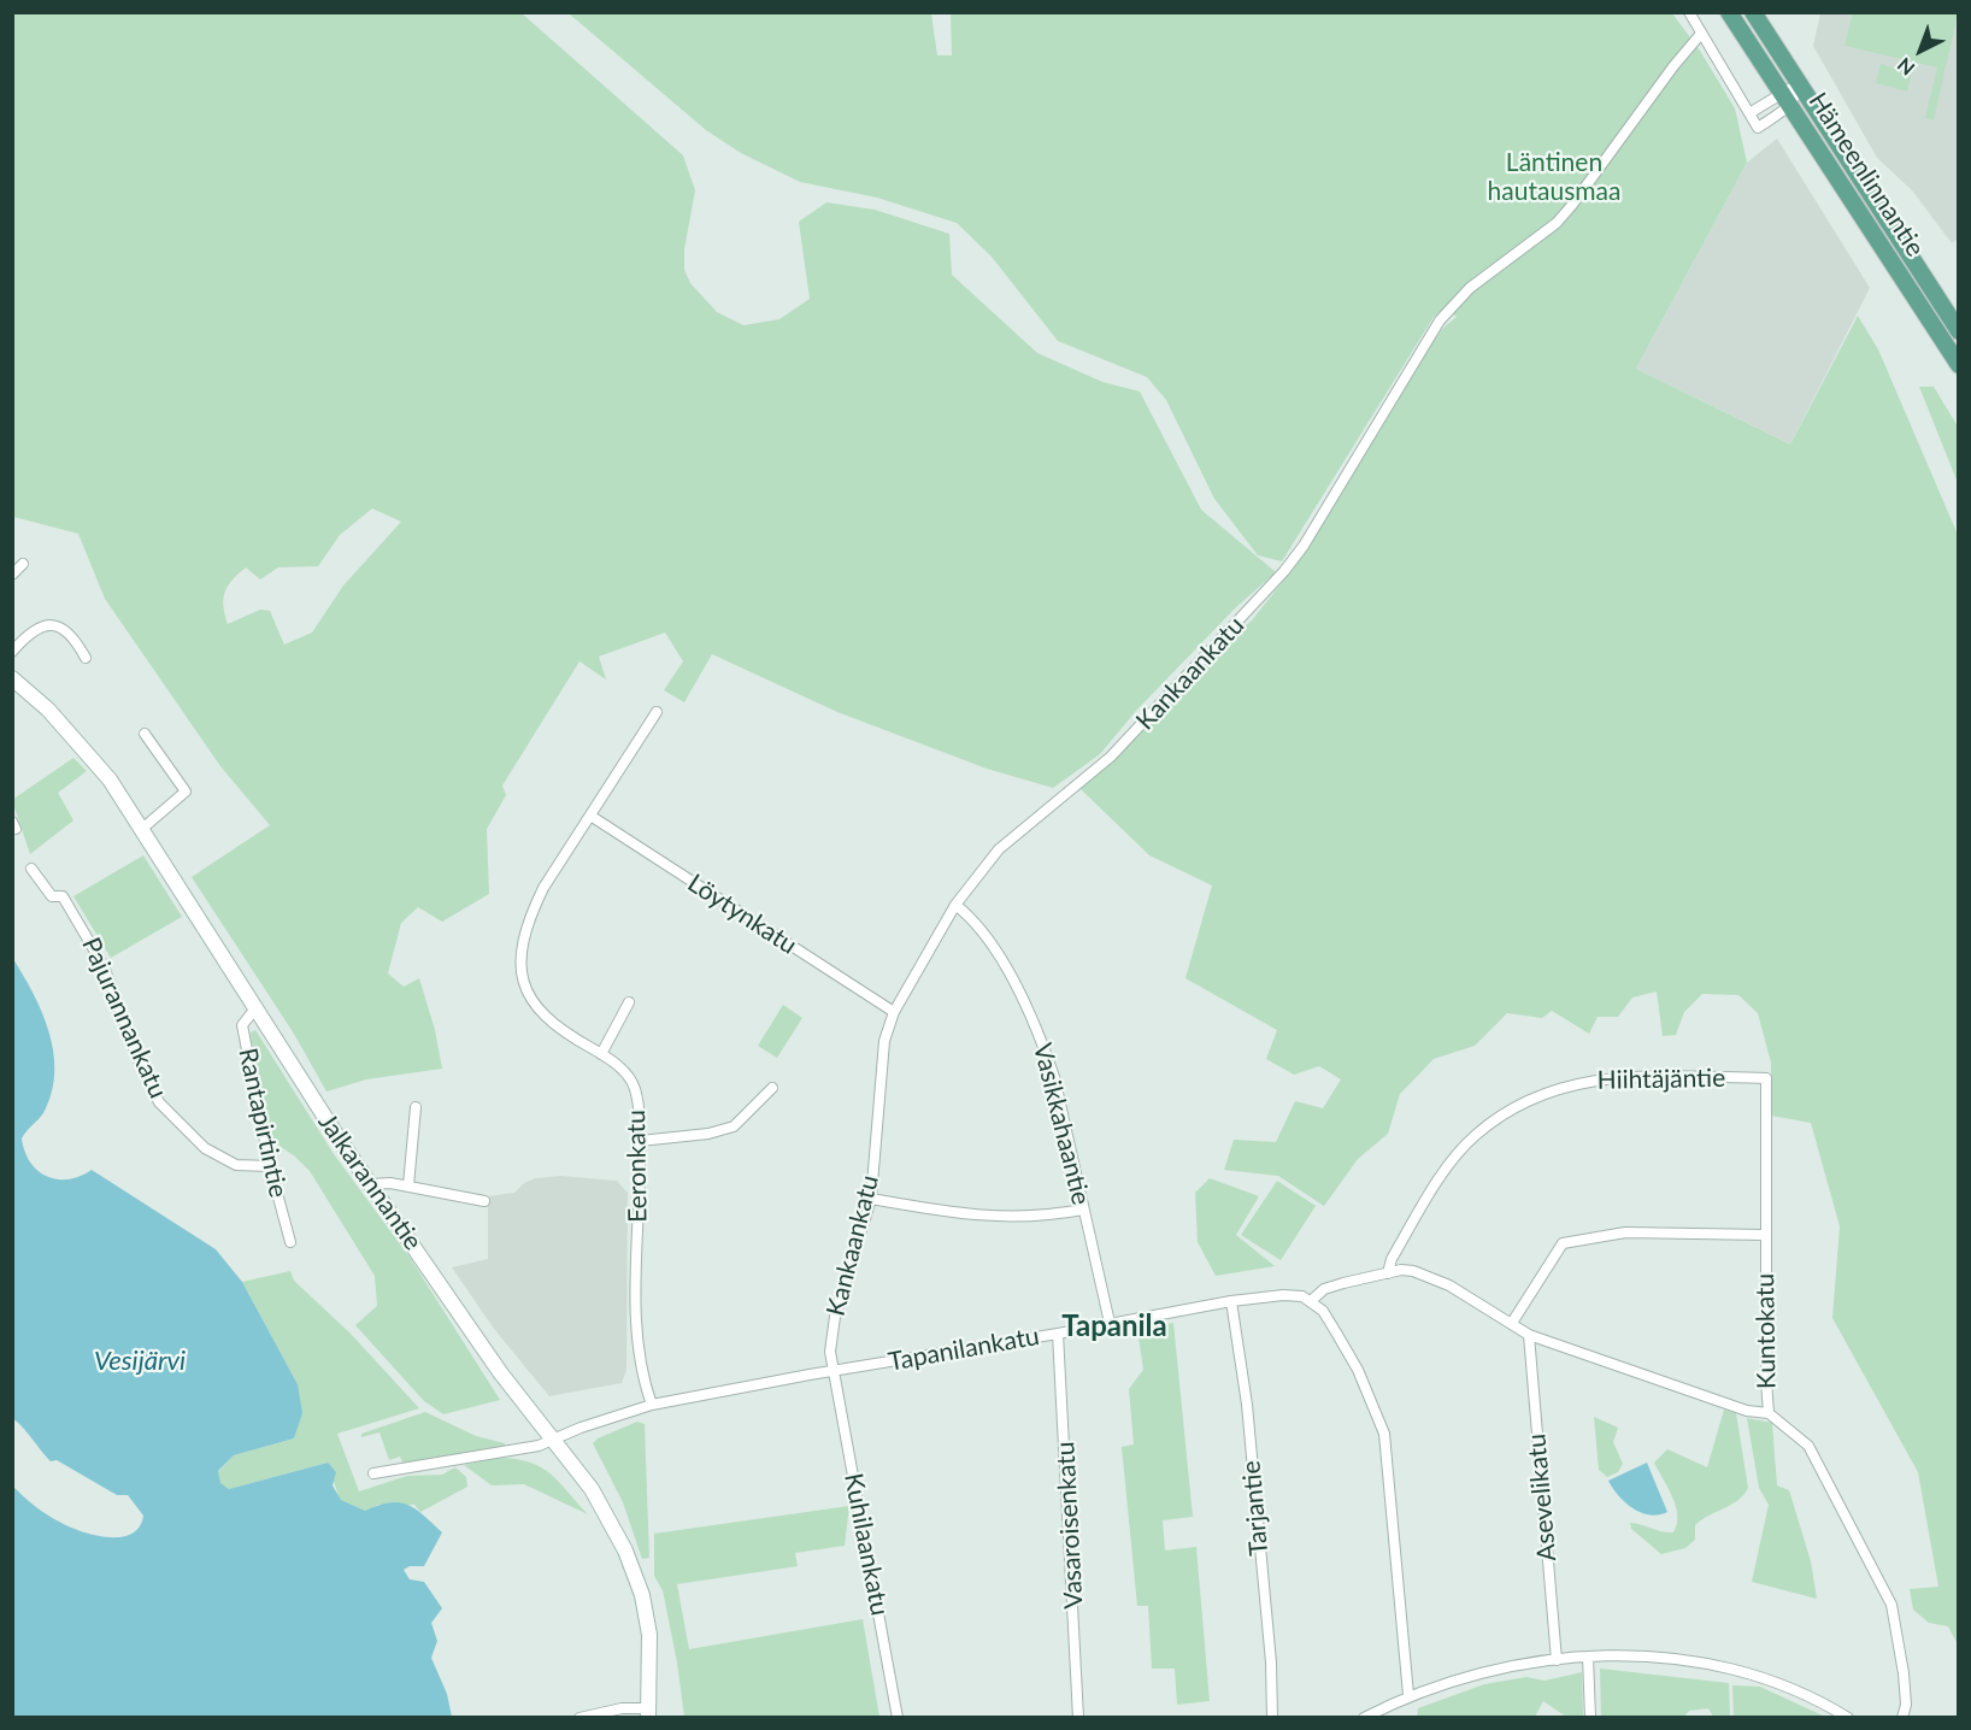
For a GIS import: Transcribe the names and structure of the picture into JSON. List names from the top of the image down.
{
  "streets": {
    "main road": ["Hämeenlinnantie", "Jalkarannantie"],
    "street": [
      "Kankaankatu",
      "Löytynkatu",
      "Pajurannankatu",
      "Hiihtäjäntie",
      "Rantapirtintie",
      "Vasikkahaantie",
      "Eeronkatu",
      "Kuntokatu",
      "Tapanilankatu",
      "Asevelikatu",
      "Tarjantie",
      "Vasaroisenkatu",
      "Kuhilaankatu"
    ]
  },
  "crossings": [
    ["Kankaankatu", "Löytynkatu"],
    ["Kankaankatu", "Vasikkahaantie"],
    ["Kankaankatu", "Tapanilankatu"],
    ["Kankaankatu", "Kuhilaankatu"],
    ["Löytynkatu", "Eeronkatu"],
    ["Pajurannankatu", "Rantapirtintie"],
    ["Hiihtäjäntie", "Kuntokatu"],
    ["Rantapirtintie", "Jalkarannantie"],
    ["Vasikkahaantie", "Tapanilankatu"],
    ["Eeronkatu", "Tapanilankatu"],
    ["Jalkarannantie", "Tapanilankatu"],
    ["Tapanilankatu", "Tarjantie"],
    ["Tapanilankatu", "Vasaroisenkatu"],
    ["Tapanilankatu", "Kuhilaankatu"]
  ],
  "districts": ["Tapanila"],
  "water": ["Vesijärvi"],
  "parks": ["Läntinen hautausmaa"],
  "north": "bottom left"
}
